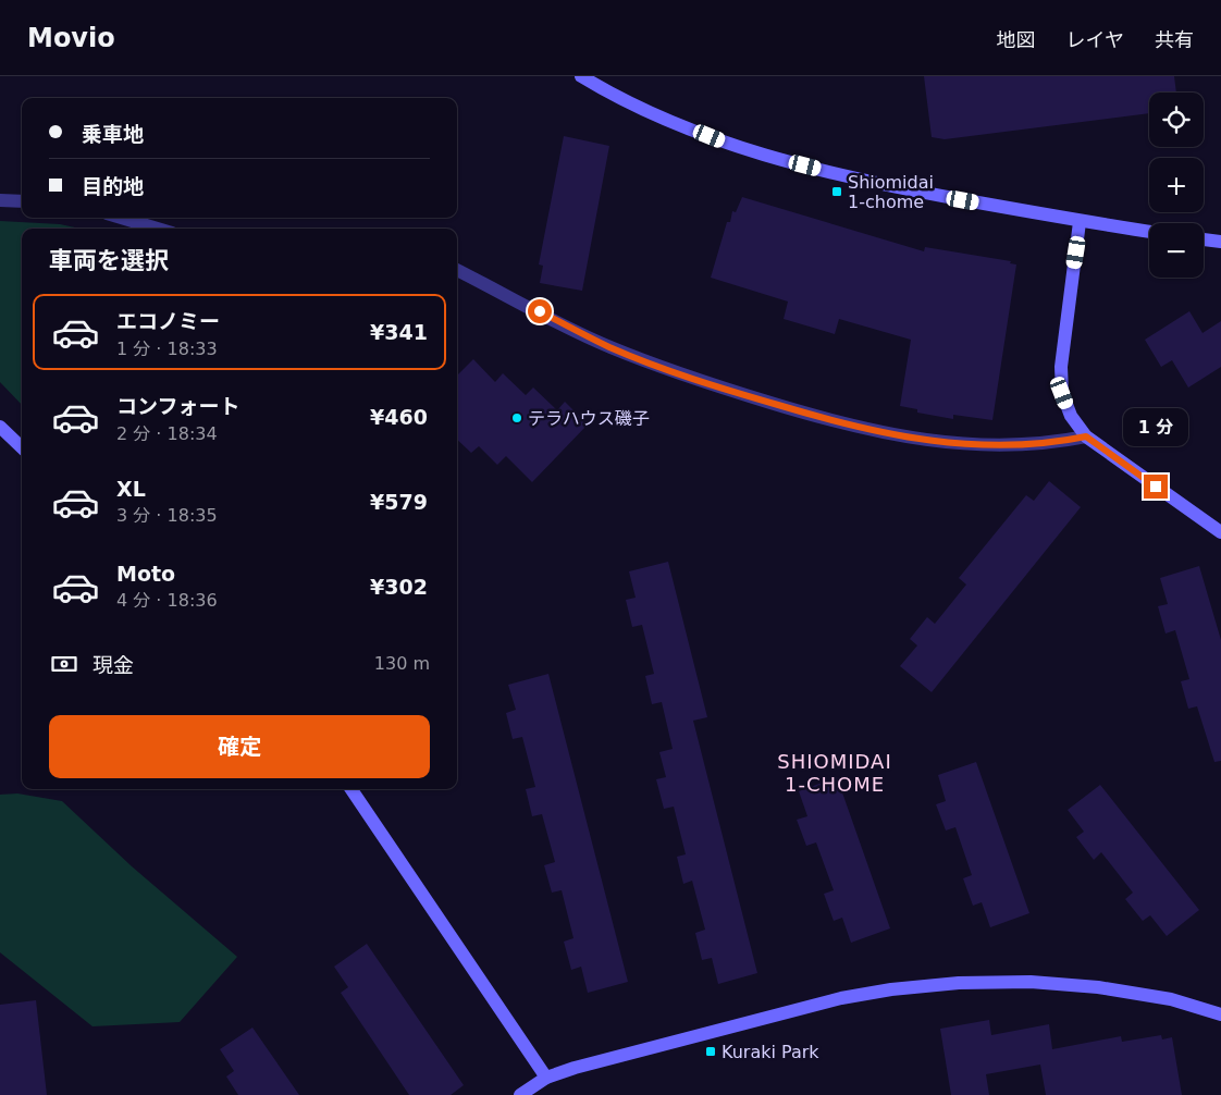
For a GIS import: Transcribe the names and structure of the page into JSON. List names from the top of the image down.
{
  "districts": ["SHIOMIDAI 1-CHOME"],
  "places": {
    "transit": ["Shiomidai 1-chome", "Kuraki Park"],
    "other": ["テラハウス磯子"]
  },
  "page": {
    "header": "Movio",
    "nav": ["地図", "レイヤ", "共有"],
    "map_buttons": ["+", "−"],
    "banner": ["乗車地", "目的地"],
    "heading": "車両を選択",
    "list": [
      {
        "name": "エコノミー",
        "note": "1 分 · 18:33",
        "value": "¥341"
      },
      {
        "name": "コンフォート",
        "note": "2 分 · 18:34",
        "value": "¥460"
      },
      {
        "name": "XL",
        "note": "3 分 · 18:35",
        "value": "¥579"
      },
      {
        "name": "Moto",
        "note": "4 分 · 18:36",
        "value": "¥302"
      }
    ],
    "bubble": "1 分",
    "pay": ["現金", "130 m"],
    "buttons": "確定"
  }
}
